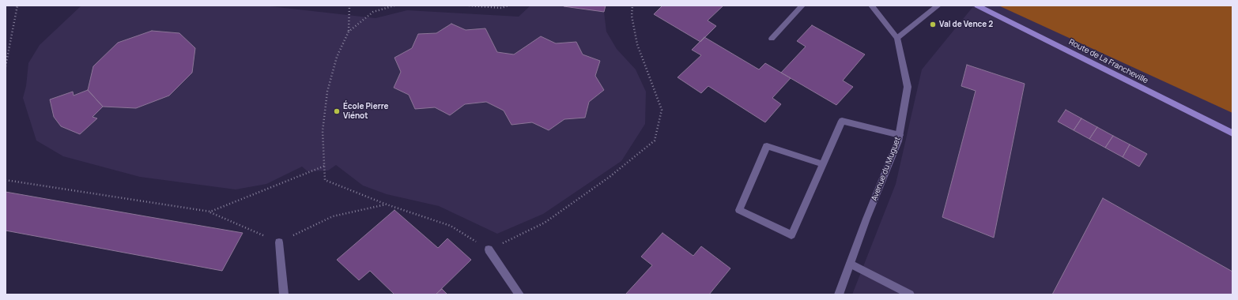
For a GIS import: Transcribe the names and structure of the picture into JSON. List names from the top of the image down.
{
  "streets": {
    "main road": ["Route de La Francheville"],
    "street": ["Avenue du Muguet"]
  },
  "places": ["Val de Vence 2", "École Pierre Viénot"]
}
